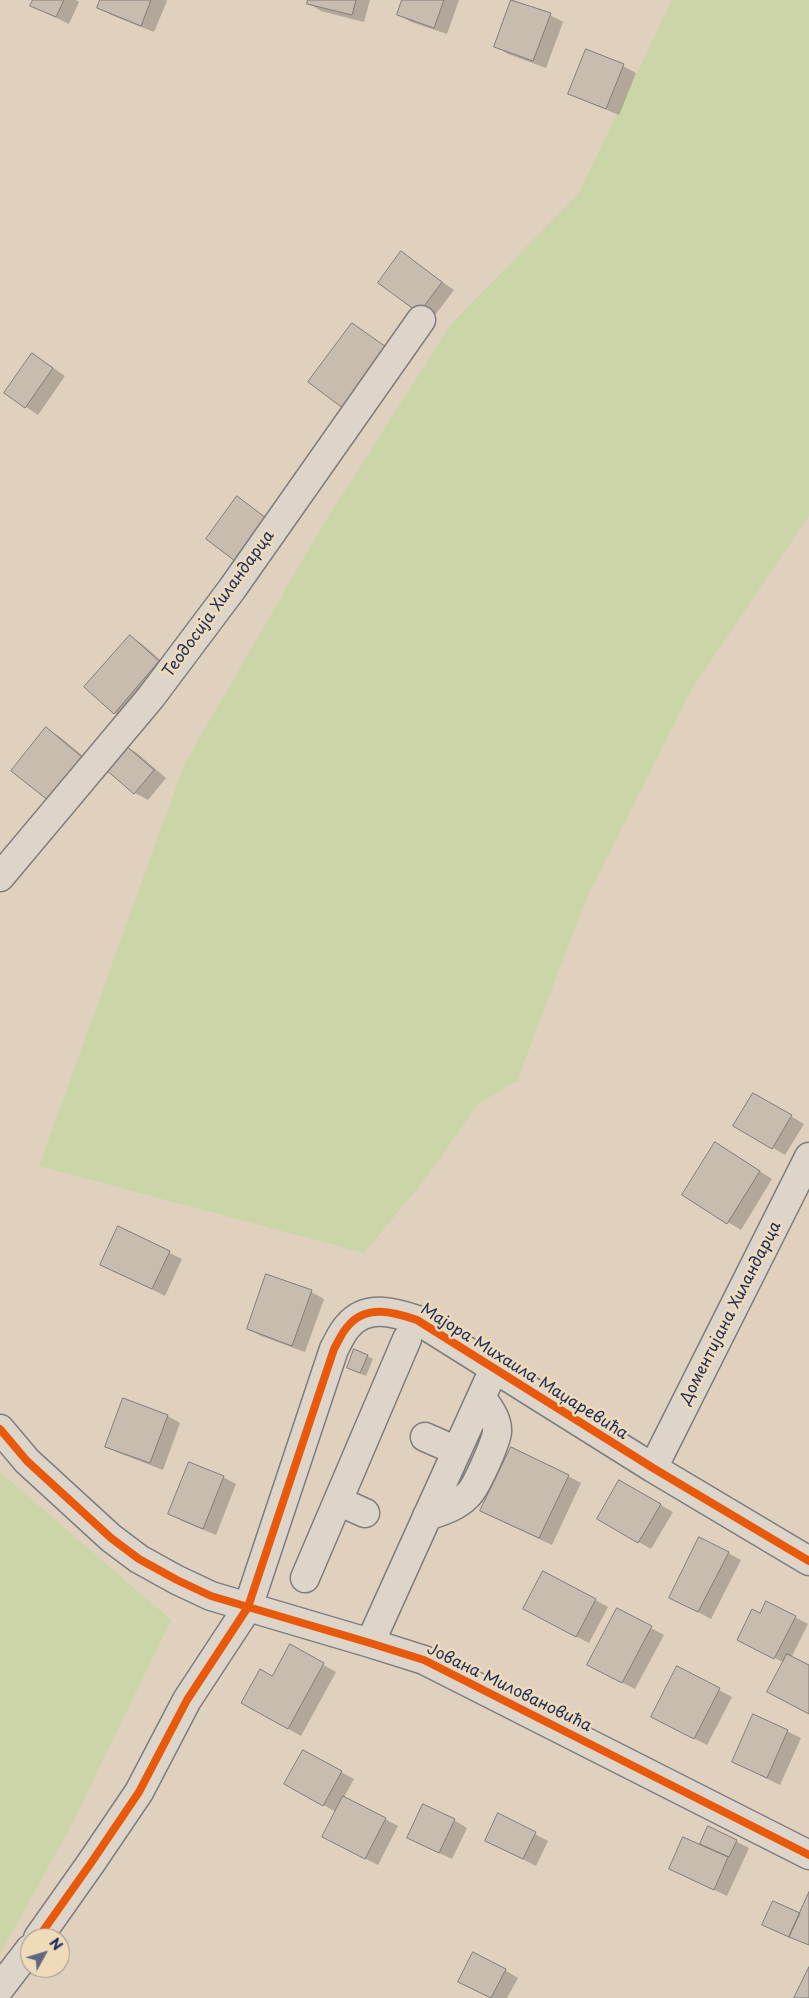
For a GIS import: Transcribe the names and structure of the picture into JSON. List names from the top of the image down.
{
  "streets": {
    "street": [
      "Теодосија Хиландарца",
      "Доментијана Хиландарца",
      "Мајора Михаила Маџаревића",
      "Јована Миловановића"
    ]
  },
  "crossings": [
    ["Доментијана Хиландарца", "Мајора Михаила Маџаревића"],
    ["Мајора Михаила Маџаревића", "Јована Миловановића"]
  ],
  "north": "top right"
}
